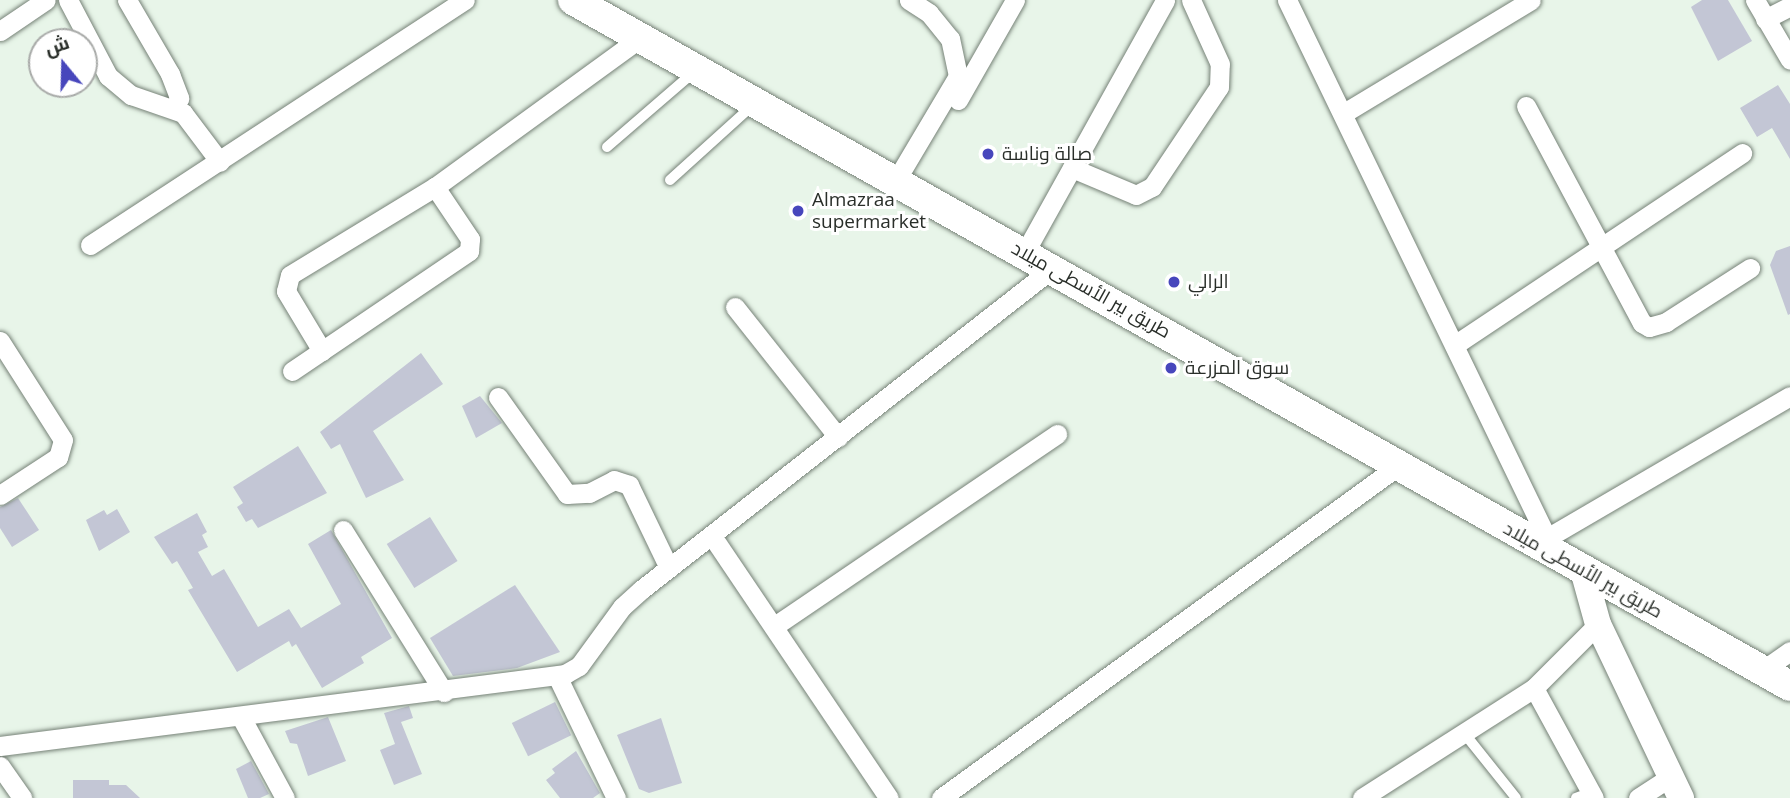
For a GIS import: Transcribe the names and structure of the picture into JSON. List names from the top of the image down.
{
  "streets": {
    "main road": ["طريق بير الأسطى ميلاد"]
  },
  "places": [
    "صالة وناسة",
    "Almazraa supermarket",
    "الرالي",
    "سوق المزرعة"
  ],
  "north": "top"
}
